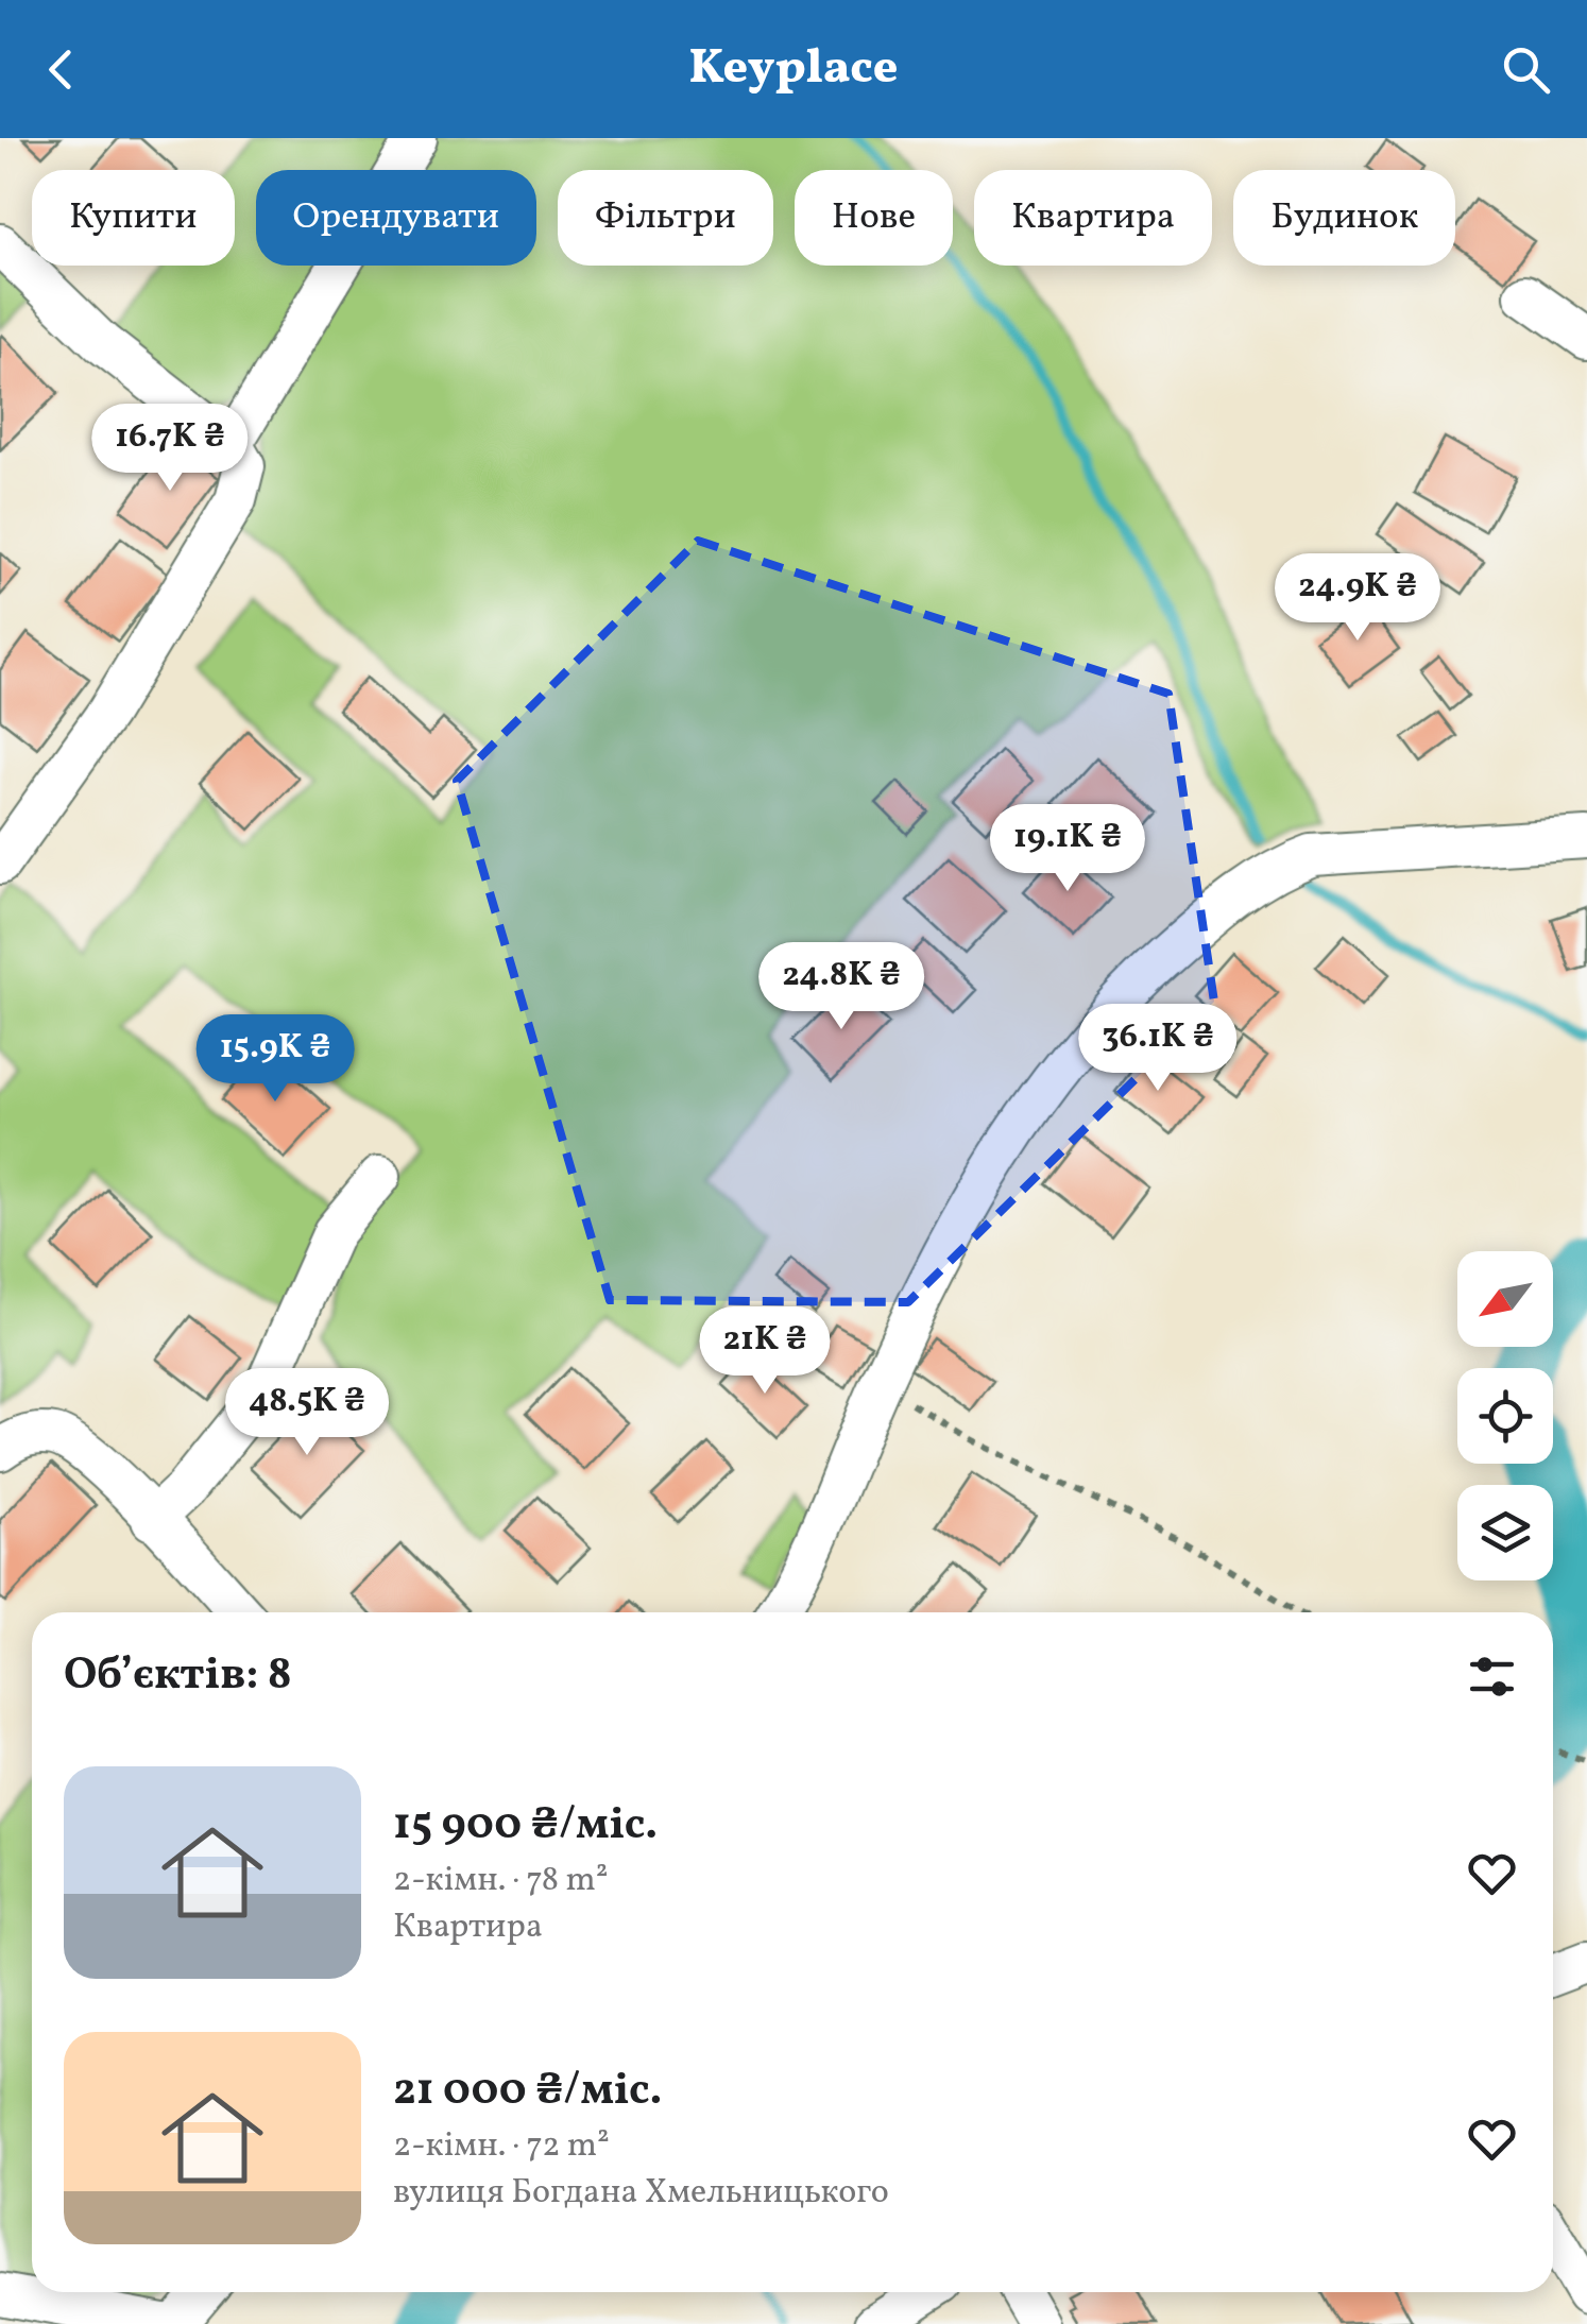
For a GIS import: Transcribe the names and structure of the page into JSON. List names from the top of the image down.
{
  "north": "bottom left",
  "page": {
    "header": "Keyplace",
    "chip": [
      "Купити",
      "Орендувати",
      "Фільтри",
      "Нове",
      "Квартира",
      "Будинок"
    ],
    "price": [
      "16.7K ₴",
      "24.9K ₴",
      "19.1K ₴",
      "24.8K ₴",
      "36.1K ₴",
      "15.9K ₴",
      "21K ₴",
      "48.5K ₴"
    ],
    "heading": "Об’єктів: 8",
    "list": [
      {
        "name": "15 900 ₴/міс.",
        "note": "2-кімн. · 78 m² · Квартира"
      },
      {
        "name": "21 000 ₴/міс.",
        "note": "2-кімн. · 72 m² · вулиця Богдана Хмельницького"
      }
    ]
  }
}
